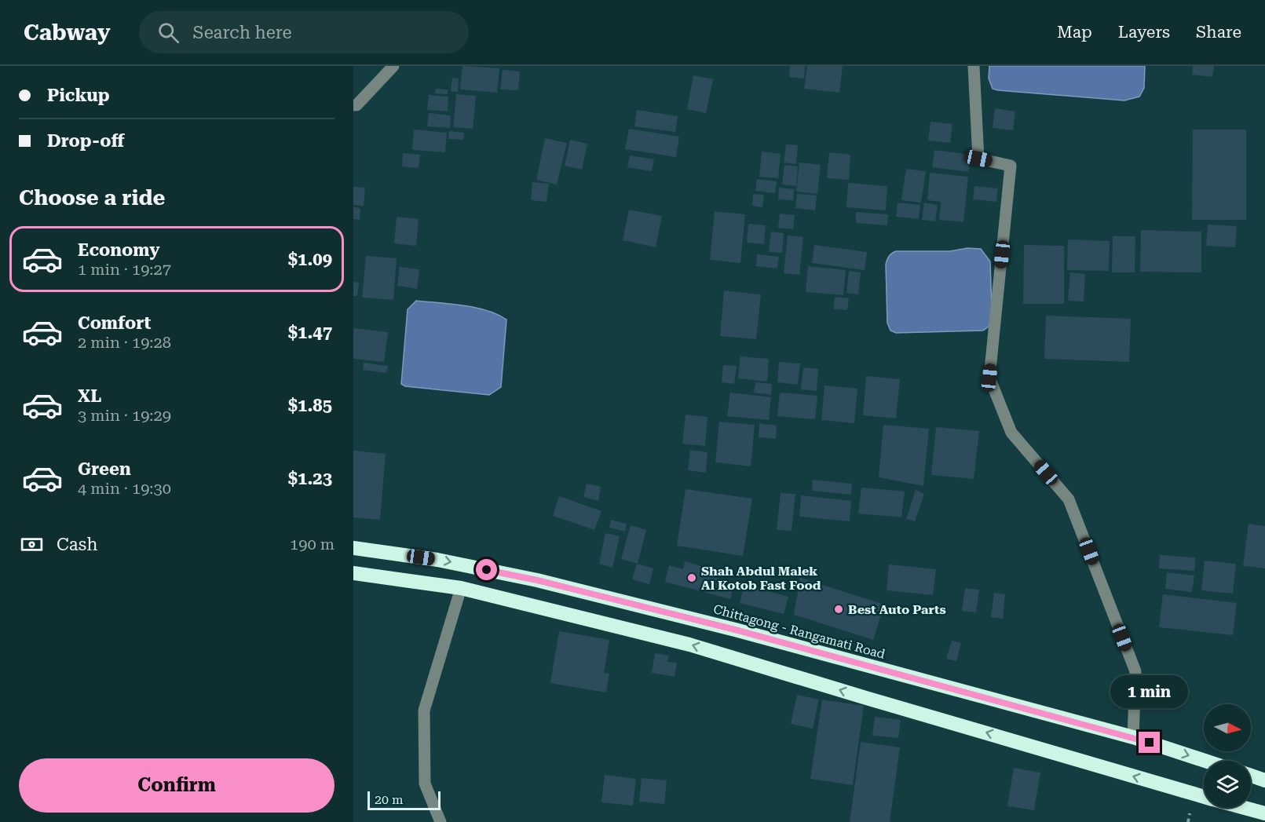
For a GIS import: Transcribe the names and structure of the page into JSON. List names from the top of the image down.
{
  "streets": {
    "highway": ["Chittagong - Rangamati Road"]
  },
  "places": ["Shah Abdul Malek Al Kotob Fast Food", "Best Auto Parts"],
  "scale_bar": "20 m",
  "north": "right",
  "page": {
    "header": "Cabway",
    "search": "Search here",
    "nav": ["Map", "Layers", "Share"],
    "banner": ["Pickup", "Drop-off"],
    "heading": "Choose a ride",
    "list": [
      {
        "name": "Economy",
        "note": "1 min · 19:27",
        "value": "$1.09"
      },
      {
        "name": "Comfort",
        "note": "2 min · 19:28",
        "value": "$1.47"
      },
      {
        "name": "XL",
        "note": "3 min · 19:29",
        "value": "$1.85"
      },
      {
        "name": "Green",
        "note": "4 min · 19:30",
        "value": "$1.23"
      }
    ],
    "pay": ["Cash", "190 m"],
    "bubble": "1 min",
    "buttons": "Confirm",
    "scale": "20 m"
  }
}
